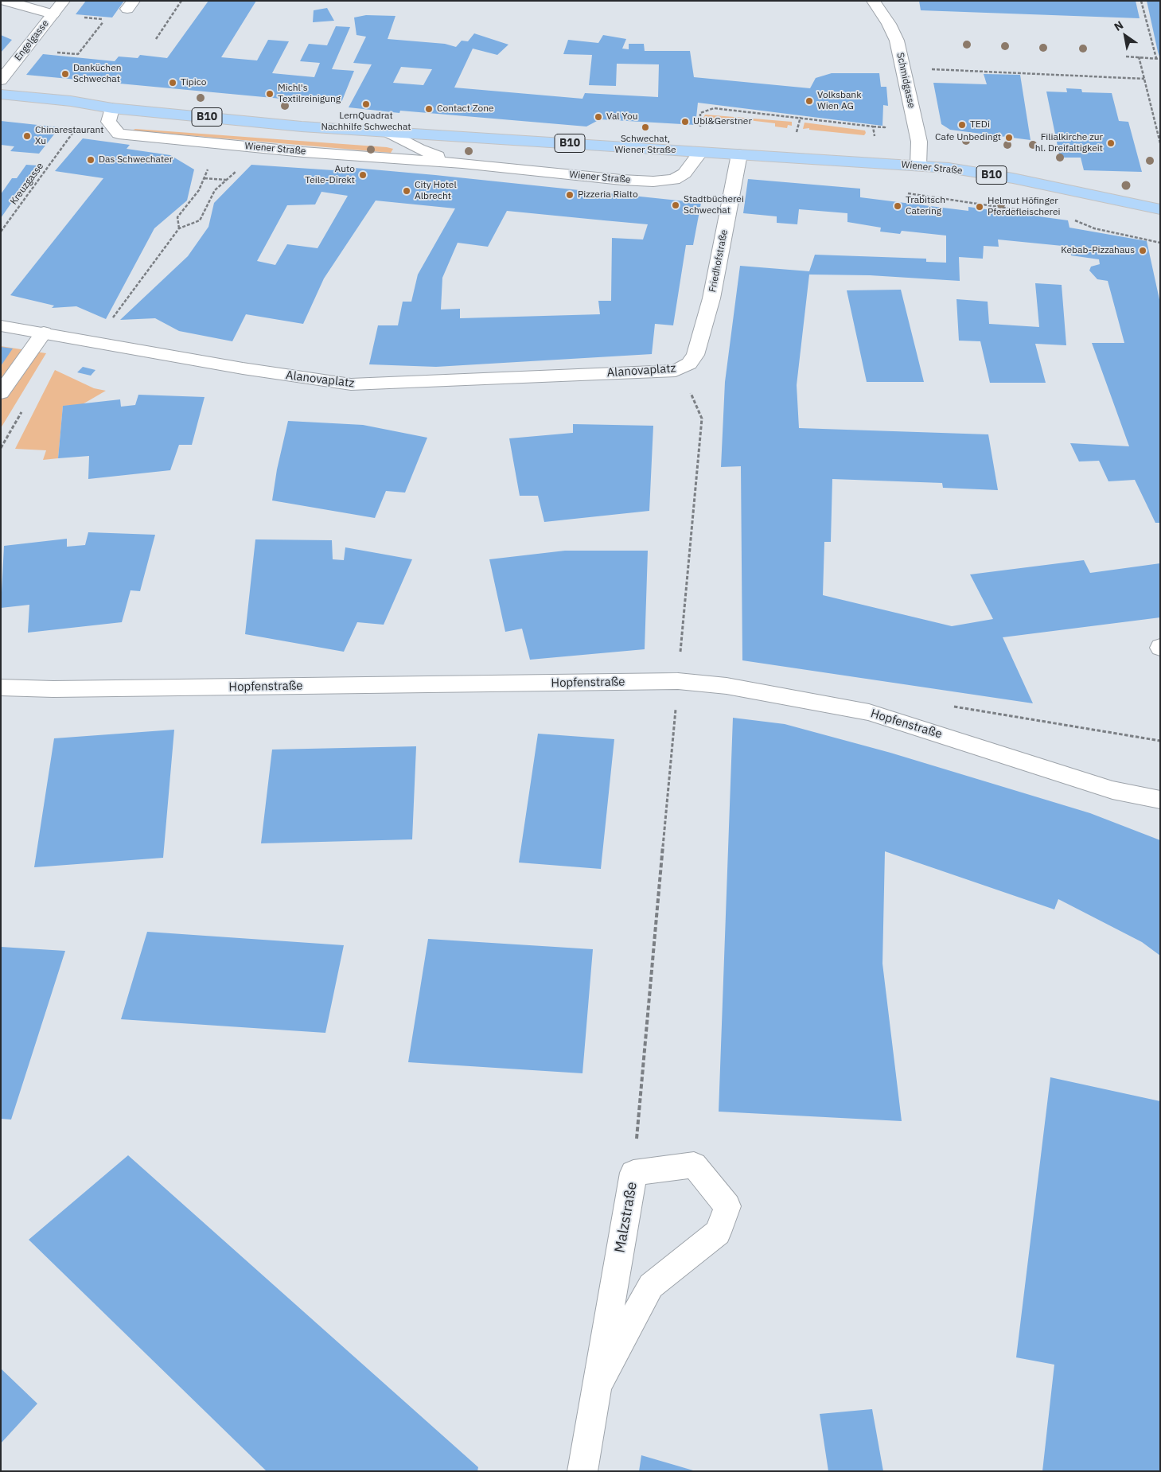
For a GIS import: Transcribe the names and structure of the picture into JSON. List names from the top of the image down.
{
  "streets": {
    "main road": ["B10", "Wiener Straße"],
    "street": [
      "Engelgasse",
      "Schmidgasse",
      "Friedhofstraße",
      "Alanovaplatz",
      "Hopfenstraße",
      "Malzstraße"
    ],
    "path": ["Kreuzgasse"]
  },
  "crossings": [
    ["Schmidgasse", "Wiener Straße"],
    ["Wiener Straße", "Friedhofstraße"],
    ["Friedhofstraße", "Alanovaplatz"]
  ],
  "places": [
    "Danküchen Schwechat",
    "Tipico",
    "Michl's Textilreinigung",
    "Volksbank Wien AG",
    "LernQuadrat Nachhilfe Schwechat",
    "Contact Zone",
    "Val You",
    "Ubl&Gerstner",
    "TEDi",
    "Schwechat, Wiener Straße",
    "Chinarestaurant Xu",
    "Cafe Unbedingt",
    "Filialkirche zur hl. Dreifaltigkeit",
    "Das Schwechater",
    "Auto Teile-Direkt",
    "City Hotel Albrecht",
    "Pizzeria Rialto",
    "Stadtbücherei Schwechat",
    "Trabitsch Catering",
    "Helmut Höfinger Pferdefleischerei",
    "Kebab-Pizzahaus"
  ],
  "north": "top left"
}
